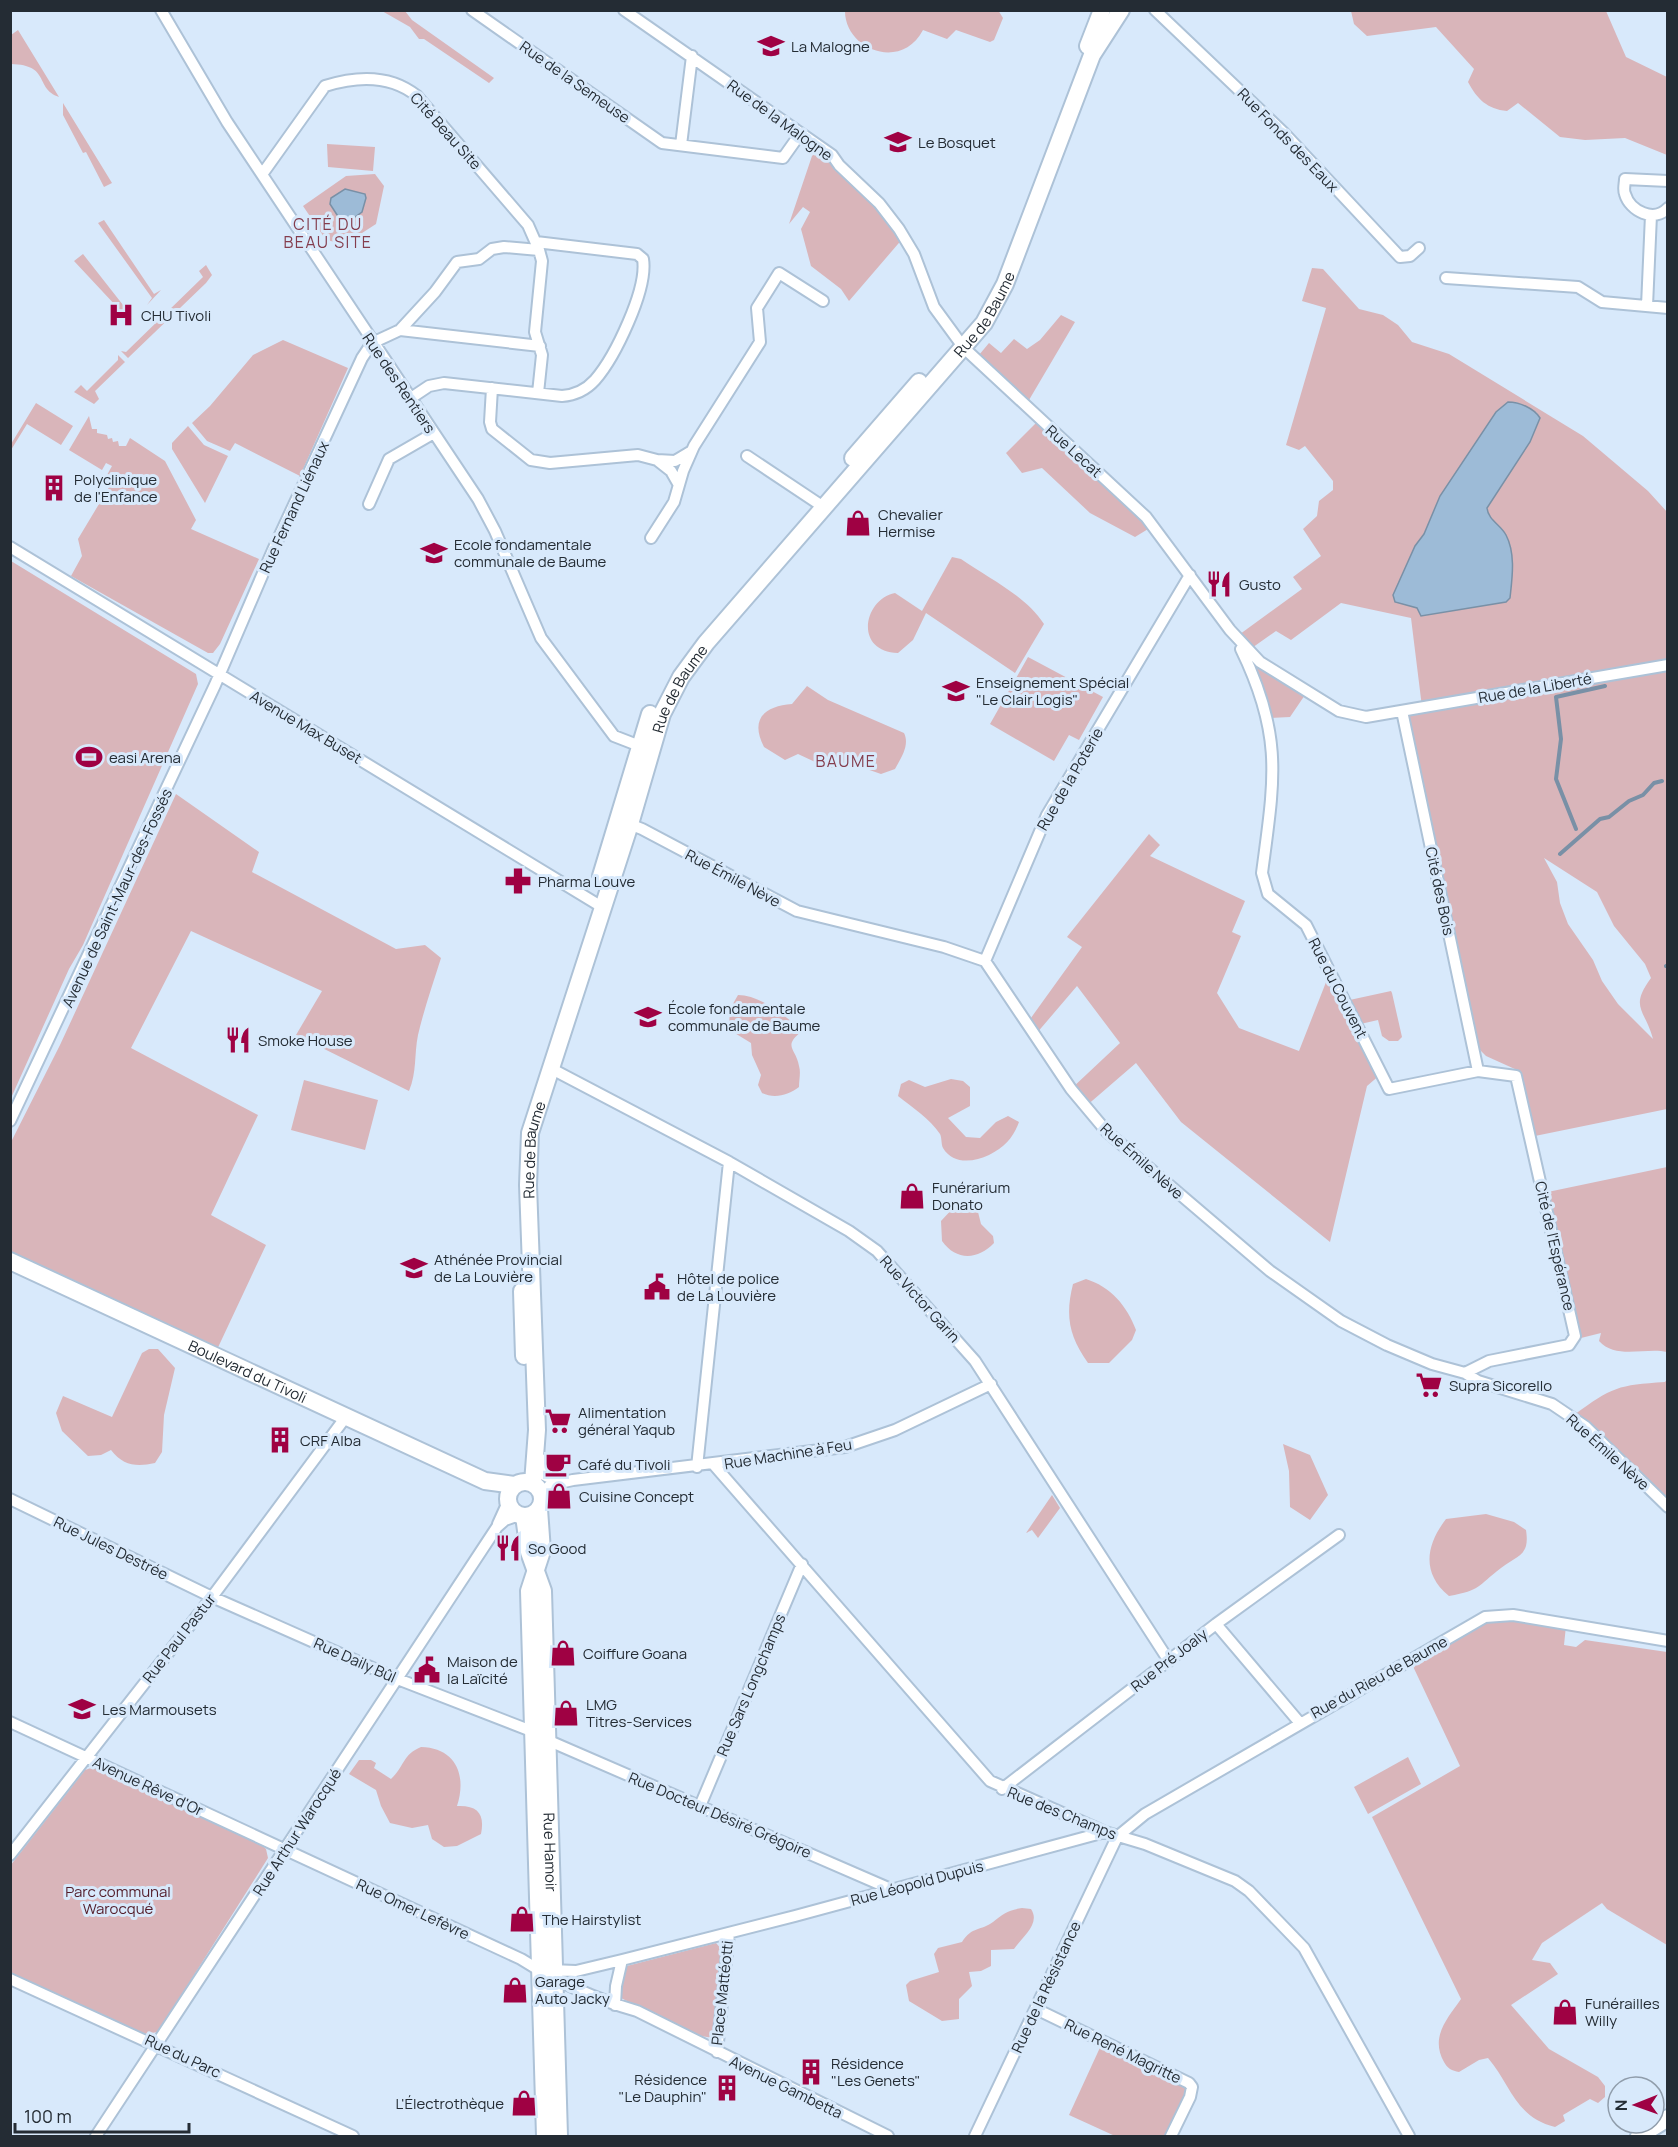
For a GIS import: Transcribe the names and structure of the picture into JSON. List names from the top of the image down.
{
  "streets": {
    "main road": ["Rue de Baume", "Boulevard du Tivoli", "Rue Hamoir"],
    "street": [
      "Rue de la Semeuse",
      "Rue de la Malogne",
      "Cité Beau Site",
      "Rue Fonds des Eaux",
      "Rue des Rentiers",
      "Rue Lecat",
      "Rue Fernand Liénaux",
      "Rue de la Liberté",
      "Avenue Max Buset",
      "Rue de la Poterie",
      "Rue Émile Nève",
      "Cité des Bois",
      "Avenue de Saint-Maur-des-Fossés",
      "Rue du Couvent",
      "Cité de l'Espérance",
      "Rue Victor Garin",
      "Rue Machine à Feu",
      "Rue Jules Destrée",
      "Rue Paul Pastur",
      "Rue Daily Bûl",
      "Rue Pré Joaly",
      "Rue du Rieu de Baume",
      "Rue Sars Longchamps",
      "Avenue Rêve d'Or",
      "Rue des Champs",
      "Rue Docteur Désiré Grégoire",
      "Rue Arthur Warocqué",
      "Rue Léopold Dupuis",
      "Rue Omer Lefèvre",
      "Rue de la Résistance",
      "Place Mattéotti",
      "Rue René Magritte",
      "Rue du Parc",
      "Avenue Gambetta"
    ]
  },
  "crossings": [
    ["Rue de la Semeuse", "Rue de la Malogne"],
    ["Rue de la Malogne", "Rue de Baume"],
    ["Rue de la Malogne", "Rue Lecat"],
    ["Cité Beau Site", "Rue des Rentiers"],
    ["Rue de Baume", "Rue des Rentiers"],
    ["Rue de Baume", "Rue Lecat"],
    ["Rue de Baume", "Avenue Max Buset"],
    ["Rue de Baume", "Rue Émile Nève"],
    ["Rue de Baume", "Rue Victor Garin"],
    ["Rue de Baume", "Boulevard du Tivoli"],
    ["Rue de Baume", "Rue Machine à Feu"],
    ["Rue de Baume", "Rue Arthur Warocqué"],
    ["Rue de Baume", "Rue Hamoir"],
    ["Rue des Rentiers", "Rue Fernand Liénaux"],
    ["Rue Lecat", "Rue du Couvent"],
    ["Rue Fernand Liénaux", "Avenue Max Buset"],
    ["Rue Fernand Liénaux", "Avenue de Saint-Maur-des-Fossés"],
    ["Rue de la Liberté", "Cité des Bois"],
    ["Rue de la Liberté", "Rue du Couvent"],
    ["Avenue Max Buset", "Avenue de Saint-Maur-des-Fossés"],
    ["Rue de la Poterie", "Rue Émile Nève"],
    ["Rue de la Poterie", "Rue du Couvent"],
    ["Rue Émile Nève", "Cité de l'Espérance"],
    ["Cité des Bois", "Rue du Couvent"],
    ["Cité des Bois", "Cité de l'Espérance"],
    ["Rue du Couvent", "Cité de l'Espérance"],
    ["Rue Victor Garin", "Rue Machine à Feu"],
    ["Rue Victor Garin", "Rue Pré Joaly"],
    ["Boulevard du Tivoli", "Rue Machine à Feu"],
    ["Boulevard du Tivoli", "Rue Paul Pastur"],
    ["Boulevard du Tivoli", "Rue Arthur Warocqué"],
    ["Boulevard du Tivoli", "Rue Hamoir"],
    ["Rue Machine à Feu", "Rue des Champs"],
    ["Rue Machine à Feu", "Rue Arthur Warocqué"],
    ["Rue Machine à Feu", "Rue Hamoir"],
    ["Rue Jules Destrée", "Rue Paul Pastur"],
    ["Rue Jules Destrée", "Rue Daily Bûl"],
    ["Rue Paul Pastur", "Rue Daily Bûl"],
    ["Rue Paul Pastur", "Avenue Rêve d'Or"],
    ["Rue Daily Bûl", "Rue Docteur Désiré Grégoire"],
    ["Rue Daily Bûl", "Rue Arthur Warocqué"],
    ["Rue Daily Bûl", "Rue Hamoir"],
    ["Rue Pré Joaly", "Rue des Champs"],
    ["Rue du Rieu de Baume", "Rue des Champs"],
    ["Rue du Rieu de Baume", "Rue de la Résistance"],
    ["Rue Sars Longchamps", "Rue des Champs"],
    ["Rue Sars Longchamps", "Rue Docteur Désiré Grégoire"],
    ["Avenue Rêve d'Or", "Rue Arthur Warocqué"],
    ["Avenue Rêve d'Or", "Rue Omer Lefèvre"],
    ["Rue des Champs", "Rue Léopold Dupuis"],
    ["Rue des Champs", "Rue de la Résistance"],
    ["Rue Docteur Désiré Grégoire", "Rue Hamoir"],
    ["Rue Docteur Désiré Grégoire", "Rue Léopold Dupuis"],
    ["Rue Arthur Warocqué", "Rue Hamoir"],
    ["Rue Arthur Warocqué", "Rue Omer Lefèvre"],
    ["Rue Arthur Warocqué", "Rue du Parc"],
    ["Rue Hamoir", "Rue Omer Lefèvre"],
    ["Rue Hamoir", "Place Mattéotti"],
    ["Rue Léopold Dupuis", "Place Mattéotti"],
    ["Rue Omer Lefèvre", "Place Mattéotti"],
    ["Rue de la Résistance", "Rue René Magritte"],
    ["Place Mattéotti", "Avenue Gambetta"]
  ],
  "districts": ["CITÉ DU BEAU SITE", "BAUME"],
  "parks": ["Parc communal Warocqué"],
  "places": {
    "school or university": [
      "La Malogne",
      "Le Bosquet",
      "Ecole fondamentale communale de Baume",
      "Enseignement Spécial \"Le Clair Logis\"",
      "École fondamentale communale de Baume",
      "Athénée Provincial de La Louvière",
      "Les Marmousets"
    ],
    "hospital": ["CHU Tivoli"],
    "building": [
      "Polyclinique de l'Enfance",
      "CRF Alba",
      "Résidence \"Les Genets\"",
      "Résidence \"Le Dauphin\""
    ],
    "shop": [
      "Chevalier Hermise",
      "Funérarium Donato",
      "Cuisine Concept",
      "Coiffure Goana",
      "LMG Titres-Services",
      "The Hairstylist",
      "Garage Auto Jacky",
      "Funérailles Willy",
      "L'Électrothèque"
    ],
    "restaurant": ["Gusto", "Smoke House", "So Good"],
    "sports": ["easi Arena"],
    "pharmacy": ["Pharma Louve"],
    "public building": ["Hôtel de police de La Louvière", "Maison de la Laïcité"],
    "supermarket": ["Supra Sicorello", "Alimentation général Yaqub"],
    "cafe": ["Café du Tivoli"]
  },
  "scale_bar": "100 m",
  "north": "left"
}
